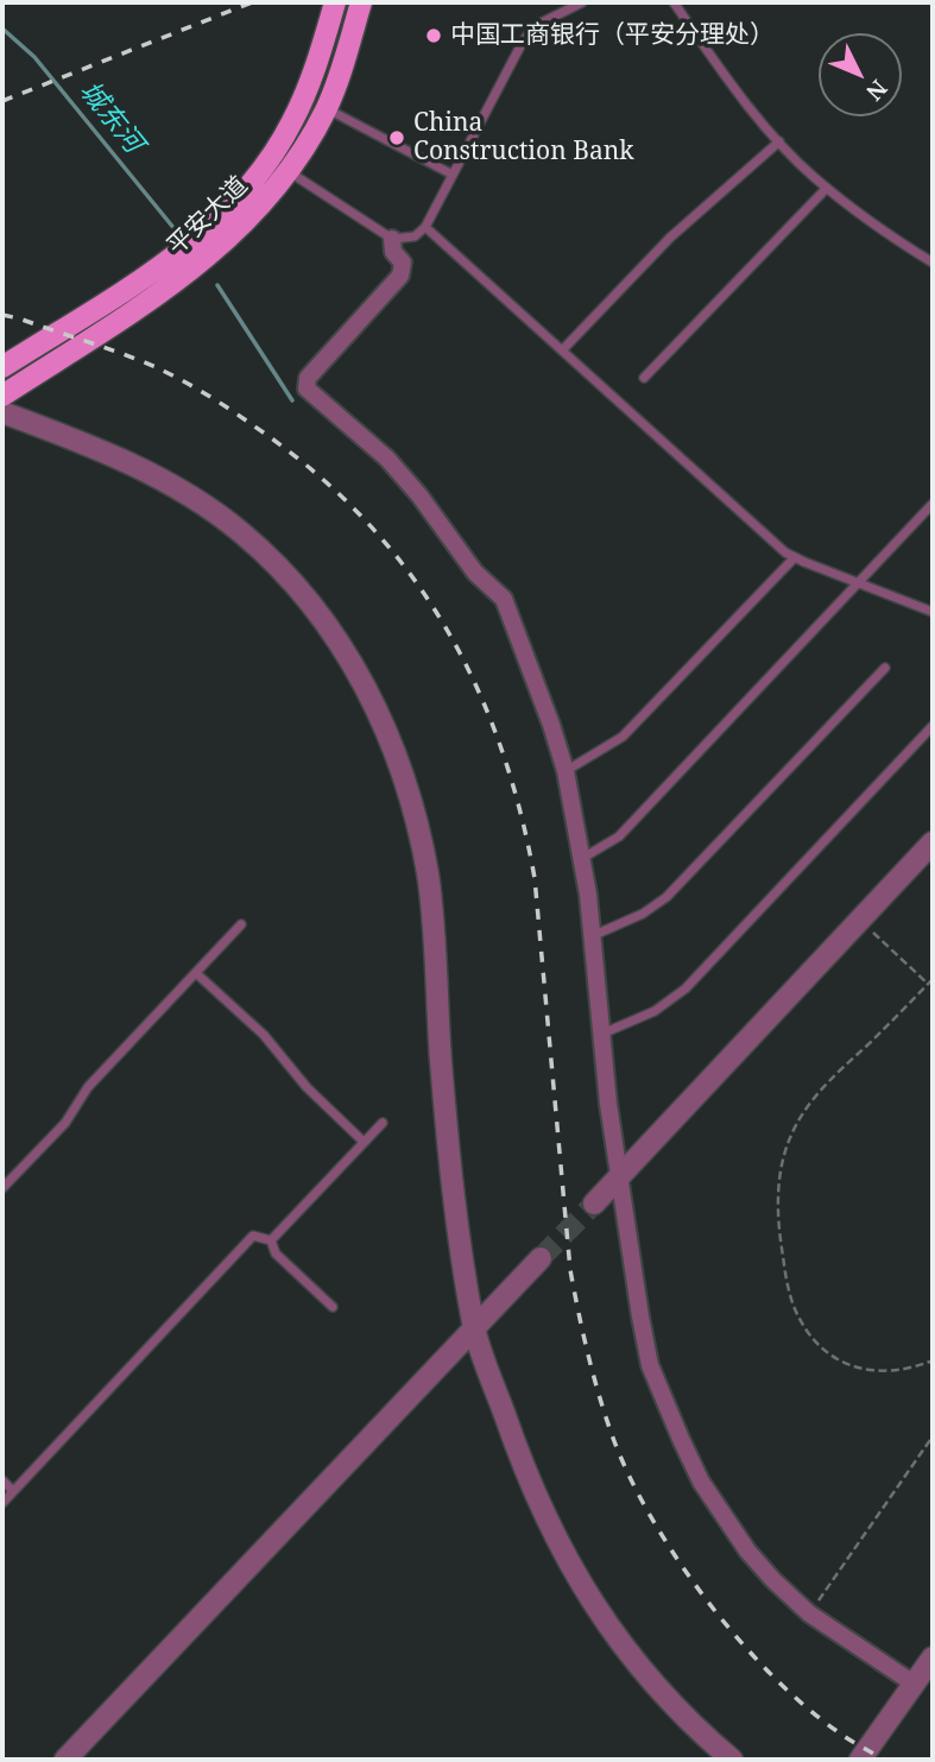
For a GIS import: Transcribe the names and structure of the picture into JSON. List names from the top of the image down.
{
  "streets": {
    "main road": ["平安大道"]
  },
  "water": ["城东河"],
  "places": ["中国工商银行（平安分理处）", "China Construction Bank"],
  "north": "bottom right"
}
